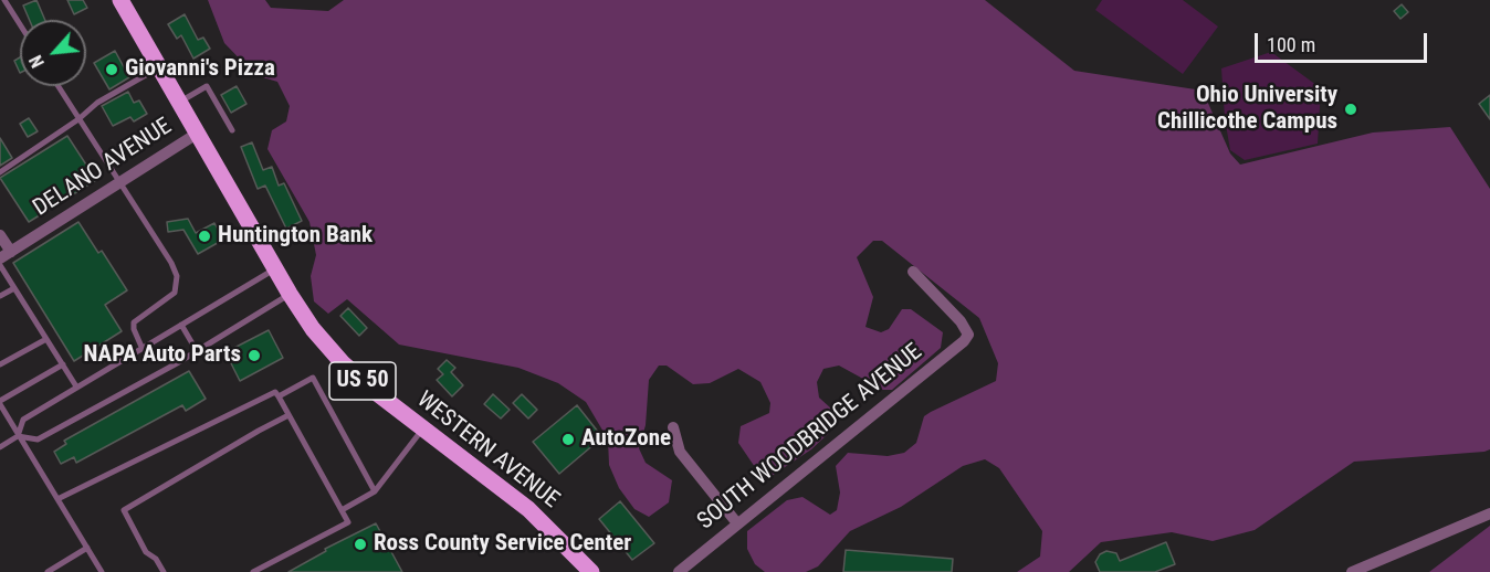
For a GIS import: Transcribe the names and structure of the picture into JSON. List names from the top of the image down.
{
  "streets": {
    "main road": ["US 50", "WESTERN AVENUE"],
    "street": ["DELANO AVENUE", "SOUTH WOODBRIDGE AVENUE"]
  },
  "crossings": [
    ["DELANO AVENUE", "WESTERN AVENUE"]
  ],
  "places": [
    "Giovanni's Pizza",
    "Ohio University Chillicothe Campus",
    "Huntington Bank",
    "NAPA Auto Parts",
    "AutoZone",
    "Ross County Service Center"
  ],
  "scale_bar": "100 m",
  "north": "bottom left"
}
